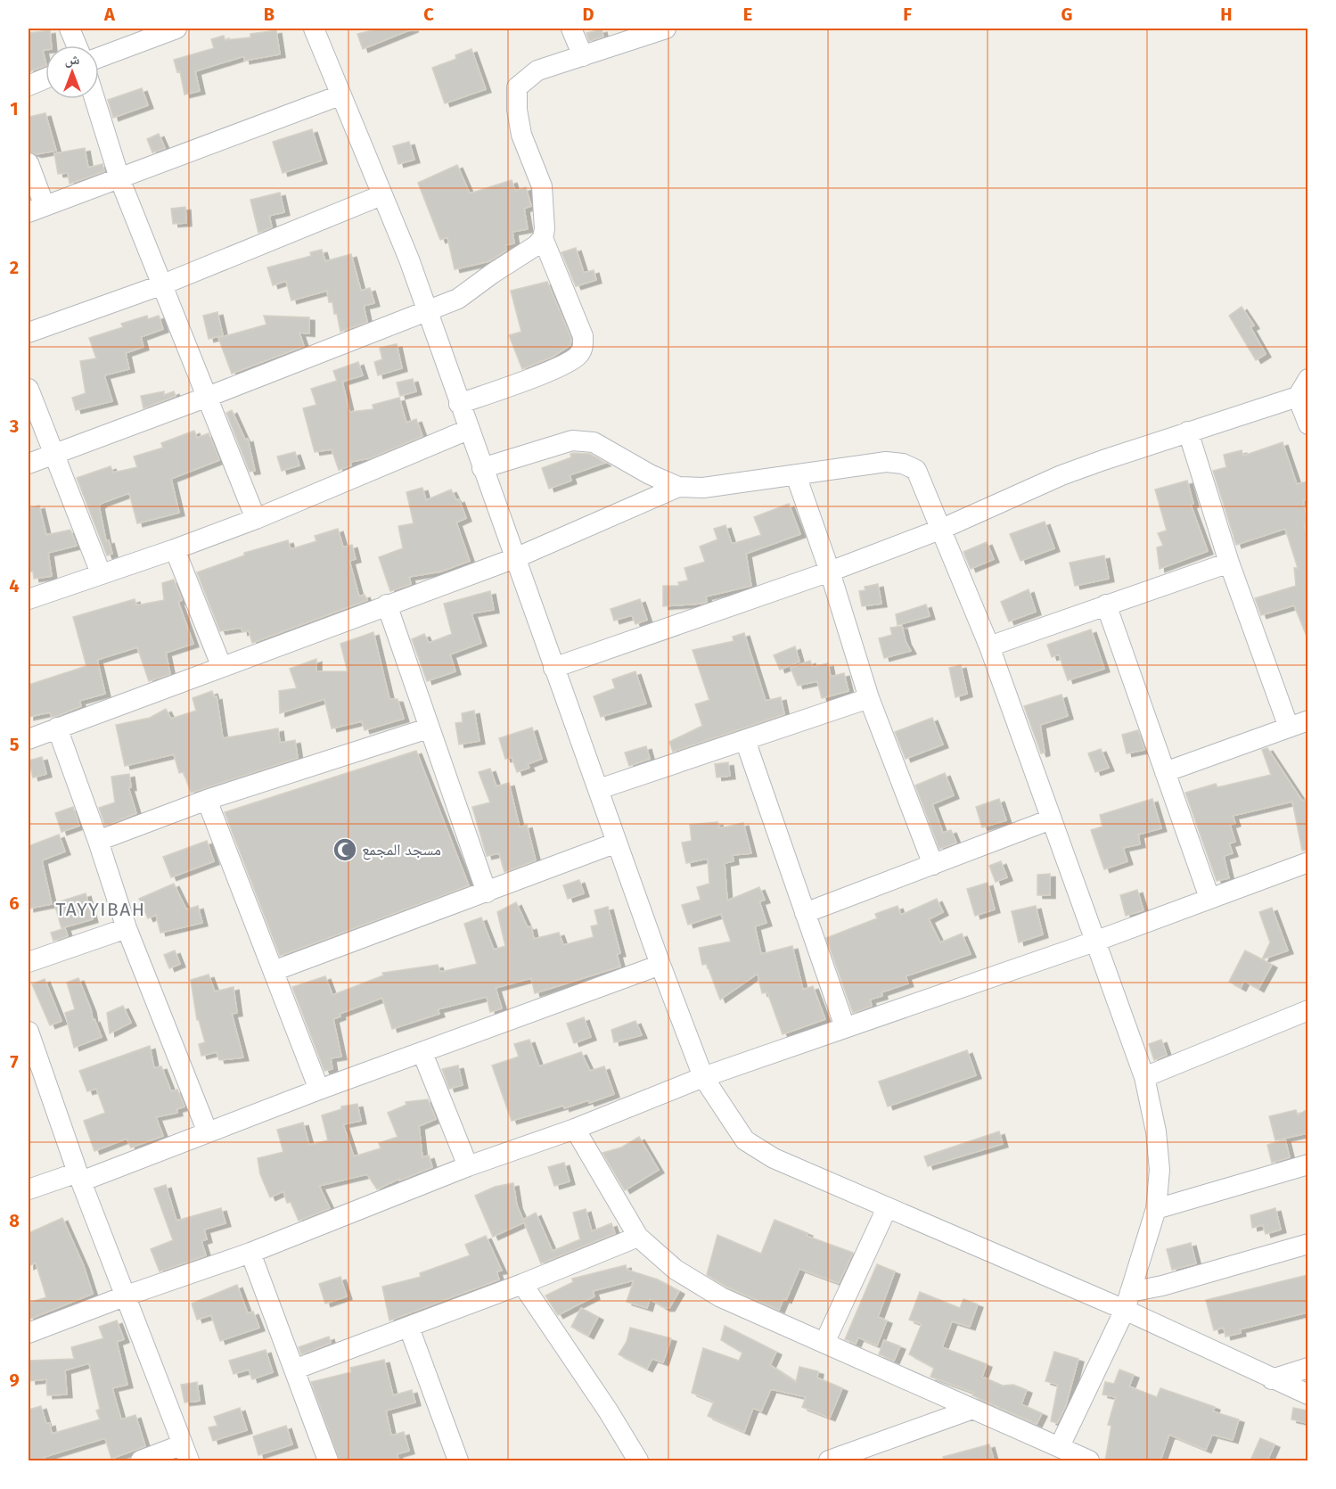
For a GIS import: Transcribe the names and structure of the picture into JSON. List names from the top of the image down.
{
  "districts": ["TAYYIBAH"],
  "places": {
    "mosque": ["مسجد المجمع"]
  },
  "north": "top",
  "grid": {
    "columns": [
      "A",
      "B",
      "C",
      "D",
      "E",
      "F",
      "G",
      "H"
    ],
    "rows": [
      "1",
      "2",
      "3",
      "4",
      "5",
      "6",
      "7",
      "8",
      "9"
    ]
  }
}
